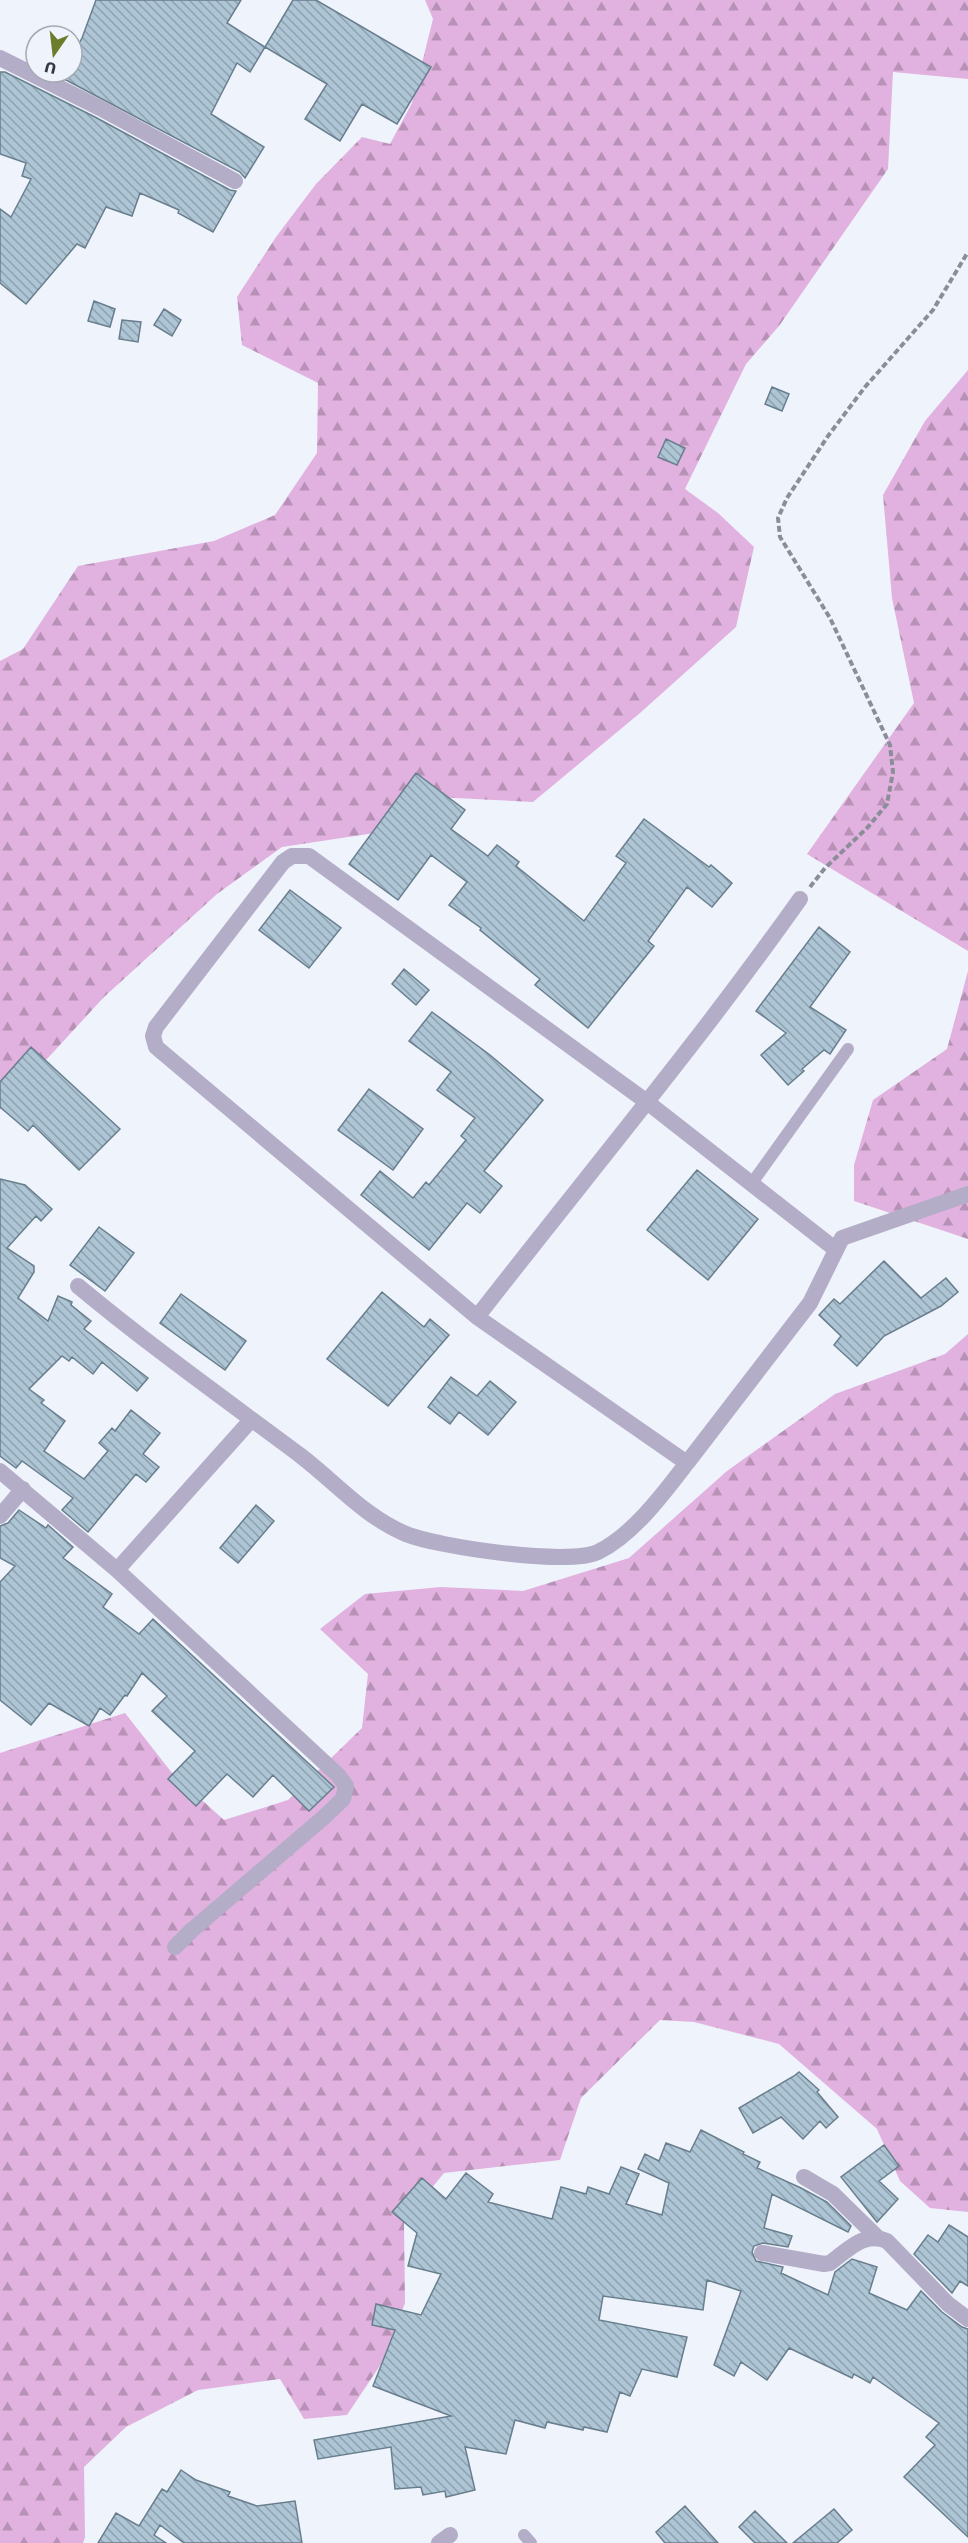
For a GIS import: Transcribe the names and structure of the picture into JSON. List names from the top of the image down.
{
  "north": "bottom"
}
